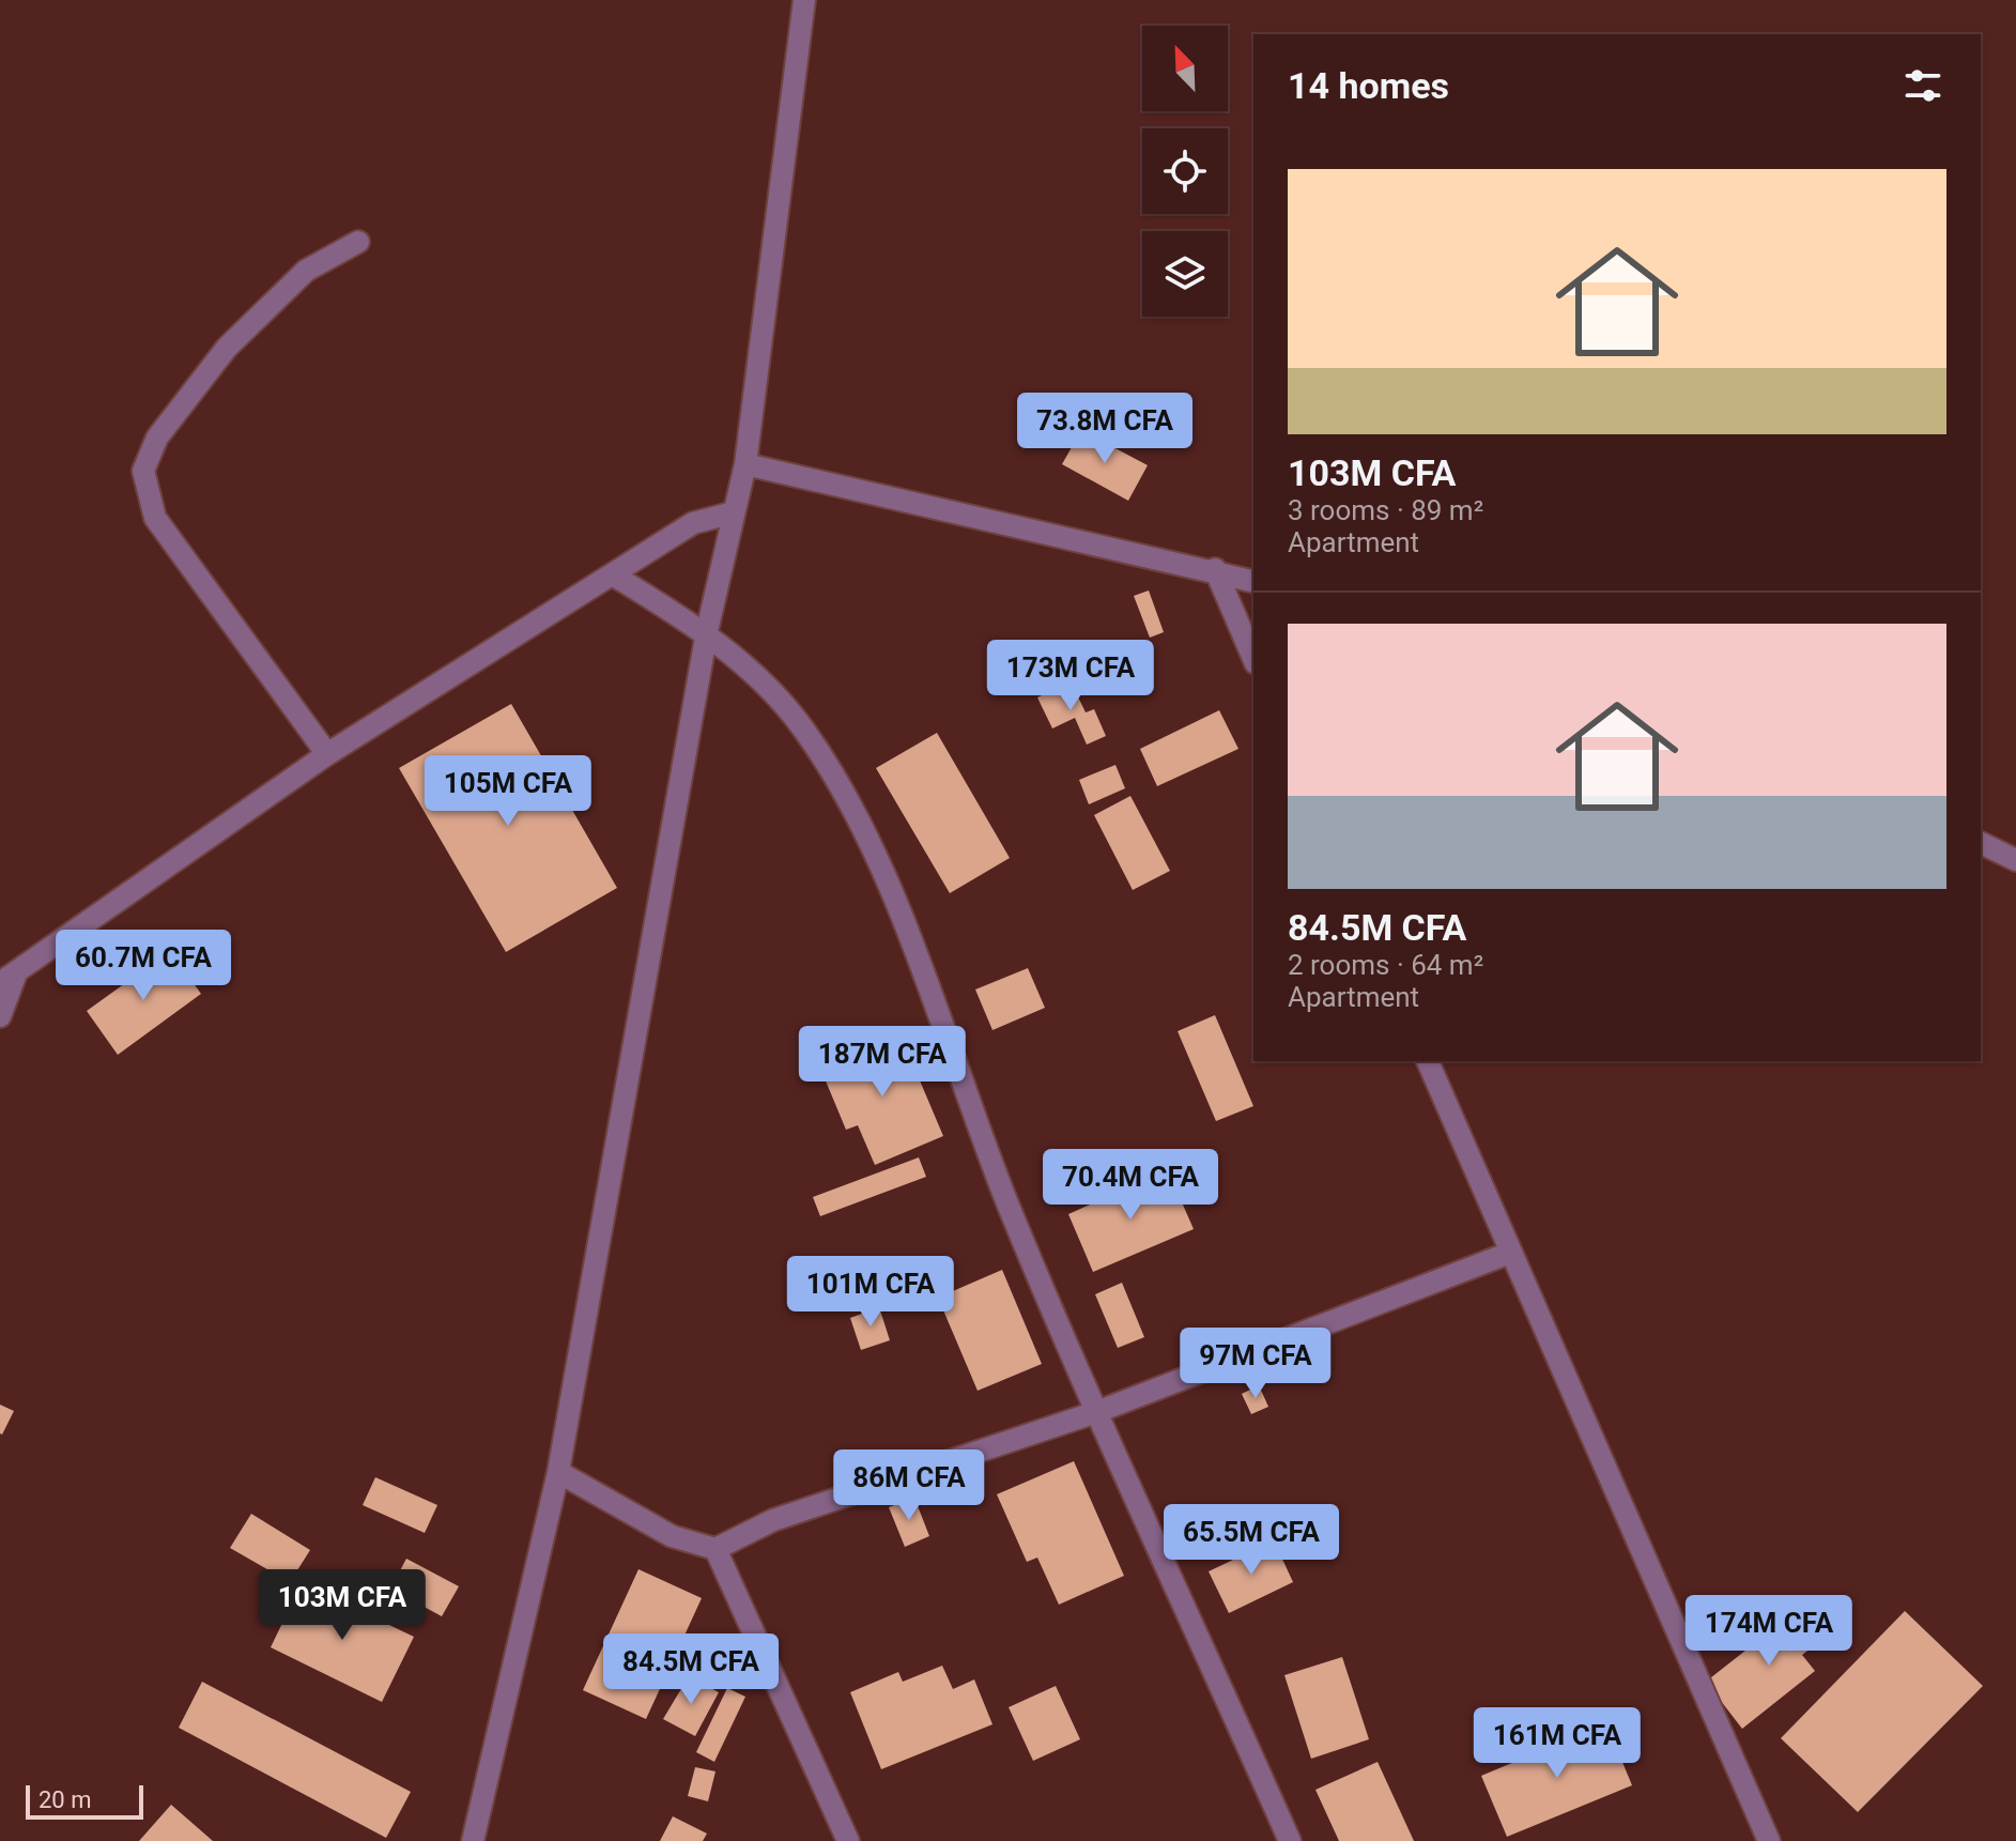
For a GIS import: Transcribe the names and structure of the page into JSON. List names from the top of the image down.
{
  "scale_bar": "20 m",
  "north": "top left",
  "page": {
    "heading": "14 homes",
    "list": [
      {
        "name": "103M CFA",
        "note": "3 rooms · 89 m² · Apartment"
      },
      {
        "name": "84.5M CFA",
        "note": "2 rooms · 64 m² · Apartment"
      }
    ],
    "price": [
      "73.8M CFA",
      "173M CFA",
      "105M CFA",
      "60.7M CFA",
      "187M CFA",
      "70.4M CFA",
      "101M CFA",
      "97M CFA",
      "86M CFA",
      "65.5M CFA",
      "103M CFA",
      "174M CFA",
      "84.5M CFA",
      "161M CFA"
    ],
    "scale": "20 m"
  }
}
